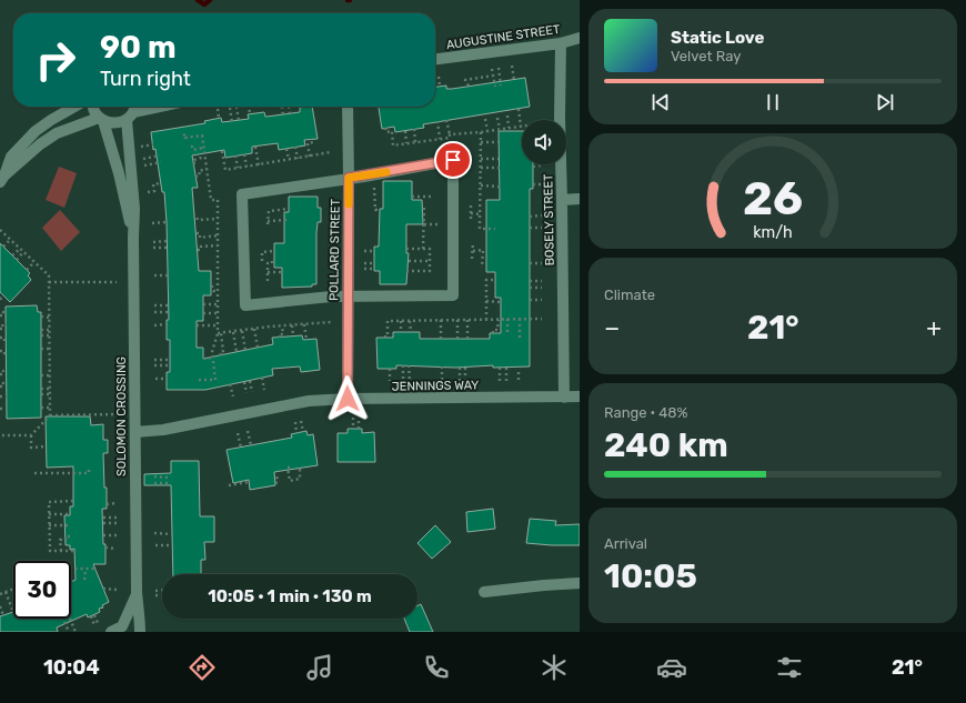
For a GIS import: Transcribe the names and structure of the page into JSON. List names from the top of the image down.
{
  "streets": {
    "street": [
      "AUGUSTINE STREET",
      "BOSELY STREET",
      "POLLARD STREET",
      "JENNINGS WAY",
      "SOLOMON CROSSING"
    ]
  },
  "crossings": [
    ["AUGUSTINE STREET", "BOSELY STREET"],
    ["BOSELY STREET", "JENNINGS WAY"],
    ["POLLARD STREET", "JENNINGS WAY"],
    ["JENNINGS WAY", "SOLOMON CROSSING"]
  ],
  "page": {
    "turn": ["90 m", "Turn right"],
    "song": ["Static Love", "Velvet Ray"],
    "tile": [
      "Climate",
      ["Range · 48%", "240 km"],
      ["Arrival", "10:05"]
    ],
    "heat": ["−", "21°", "+"],
    "limit": "30",
    "trip": "10:05 · 1 min · 130 m",
    "tabs": ["10:04", "21°"],
    "gauge": ["26", "km/h"]
  }
}
